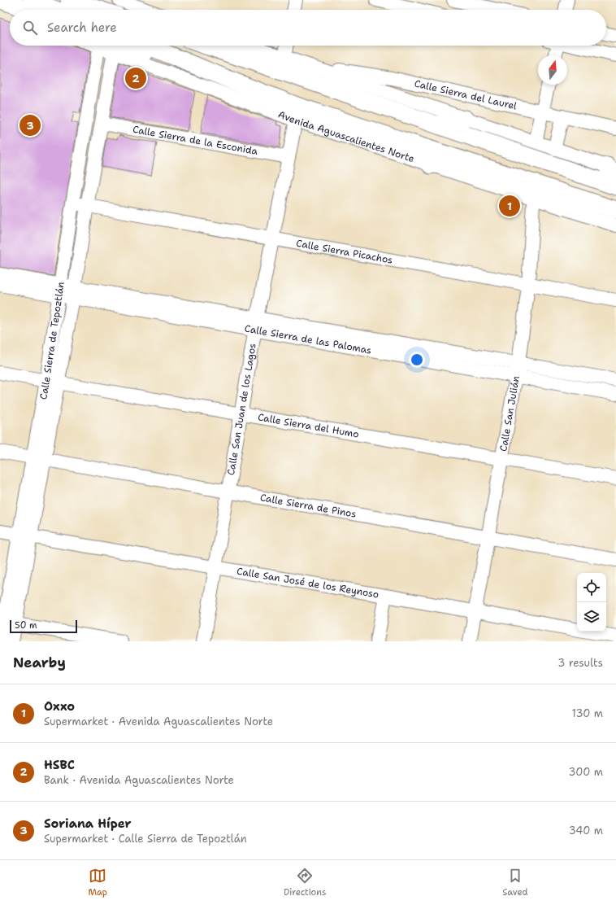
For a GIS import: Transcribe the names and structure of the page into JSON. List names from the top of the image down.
{
  "streets": {
    "main road": ["Avenida Aguascalientes Norte"],
    "street": [
      "Calle Sierra del Laurel",
      "Calle Sierra de la Esconida",
      "Calle Sierra Picachos",
      "Calle Sierra de las Palomas",
      "Calle Sierra de Tepoztlán",
      "Calle San Juan de los Lagos",
      "Calle San Julián",
      "Calle Sierra del Humo",
      "Calle Sierra de Pinos",
      "Calle San José de los Reynoso"
    ]
  },
  "crossings": [
    ["Avenida Aguascalientes Norte", "Calle San Juan de los Lagos"],
    ["Avenida Aguascalientes Norte", "Calle San Julián"],
    ["Calle Sierra de la Esconida", "Calle Sierra de Tepoztlán"],
    ["Calle Sierra de la Esconida", "Calle San Juan de los Lagos"],
    ["Calle Sierra Picachos", "Calle Sierra de Tepoztlán"],
    ["Calle Sierra Picachos", "Calle San Juan de los Lagos"],
    ["Calle Sierra Picachos", "Calle San Julián"],
    ["Calle Sierra de las Palomas", "Calle Sierra de Tepoztlán"],
    ["Calle Sierra de las Palomas", "Calle San Juan de los Lagos"],
    ["Calle Sierra de las Palomas", "Calle San Julián"],
    ["Calle Sierra de Tepoztlán", "Calle Sierra del Humo"],
    ["Calle Sierra de Tepoztlán", "Calle Sierra de Pinos"],
    ["Calle Sierra de Tepoztlán", "Calle San José de los Reynoso"],
    ["Calle San Juan de los Lagos", "Calle Sierra del Humo"],
    ["Calle San Juan de los Lagos", "Calle Sierra de Pinos"],
    ["Calle San Juan de los Lagos", "Calle San José de los Reynoso"],
    ["Calle San Julián", "Calle Sierra del Humo"],
    ["Calle San Julián", "Calle Sierra de Pinos"],
    ["Calle San Julián", "Calle San José de los Reynoso"]
  ],
  "scale_bar": "50 m",
  "north": "top",
  "page": {
    "search": "Search here",
    "pins": ["2", "3", "1"],
    "scale": "50 m",
    "heading": ["Nearby", "3 results"],
    "list": [
      {
        "mark": "1",
        "name": "Oxxo",
        "note": "Supermarket · Avenida Aguascalientes Norte",
        "value": "130 m"
      },
      {
        "mark": "2",
        "name": "HSBC",
        "note": "Bank · Avenida Aguascalientes Norte",
        "value": "300 m"
      },
      {
        "mark": "3",
        "name": "Soriana Híper",
        "note": "Supermarket · Calle Sierra de Tepoztlán",
        "value": "340 m"
      }
    ],
    "nav": ["Map", "Directions", "Saved"]
  }
}
